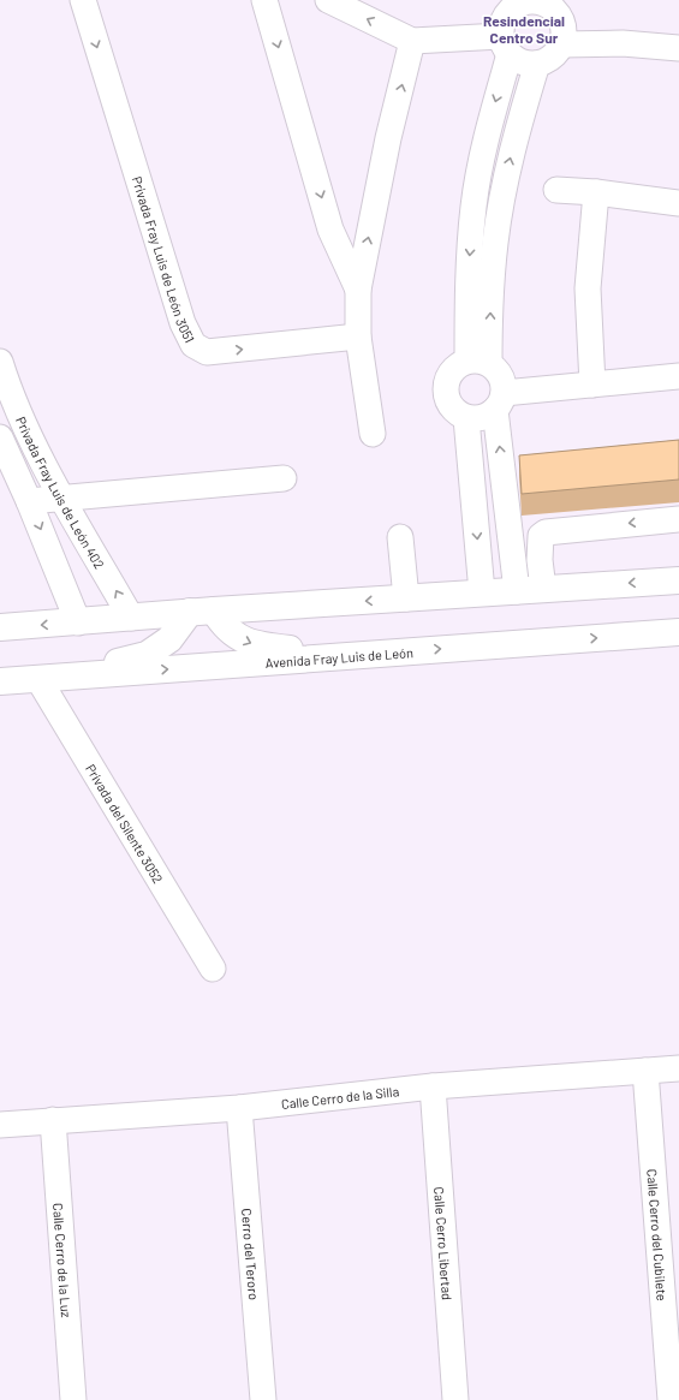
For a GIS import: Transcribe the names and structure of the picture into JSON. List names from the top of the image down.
{
  "streets": {
    "main road": ["Avenida Fray Luis de León"],
    "street": [
      "Privada Fray Luis de León 3051",
      "Privada Fray Luis de León 402",
      "Privada del Silente 3052",
      "Calle Cerro de la Silla",
      "Calle Cerro del Cubilete",
      "Calle Cerro Libertad",
      "Cerro del Teroro",
      "Calle Cerro de la Luz"
    ]
  },
  "crossings": [
    ["Avenida Fray Luis de León", "Privada del Silente 3052"],
    ["Calle Cerro de la Silla", "Calle Cerro del Cubilete"],
    ["Calle Cerro de la Silla", "Calle Cerro Libertad"],
    ["Calle Cerro de la Silla", "Cerro del Teroro"],
    ["Calle Cerro de la Silla", "Calle Cerro de la Luz"]
  ],
  "districts": ["Resindencial Centro Sur"]
}
